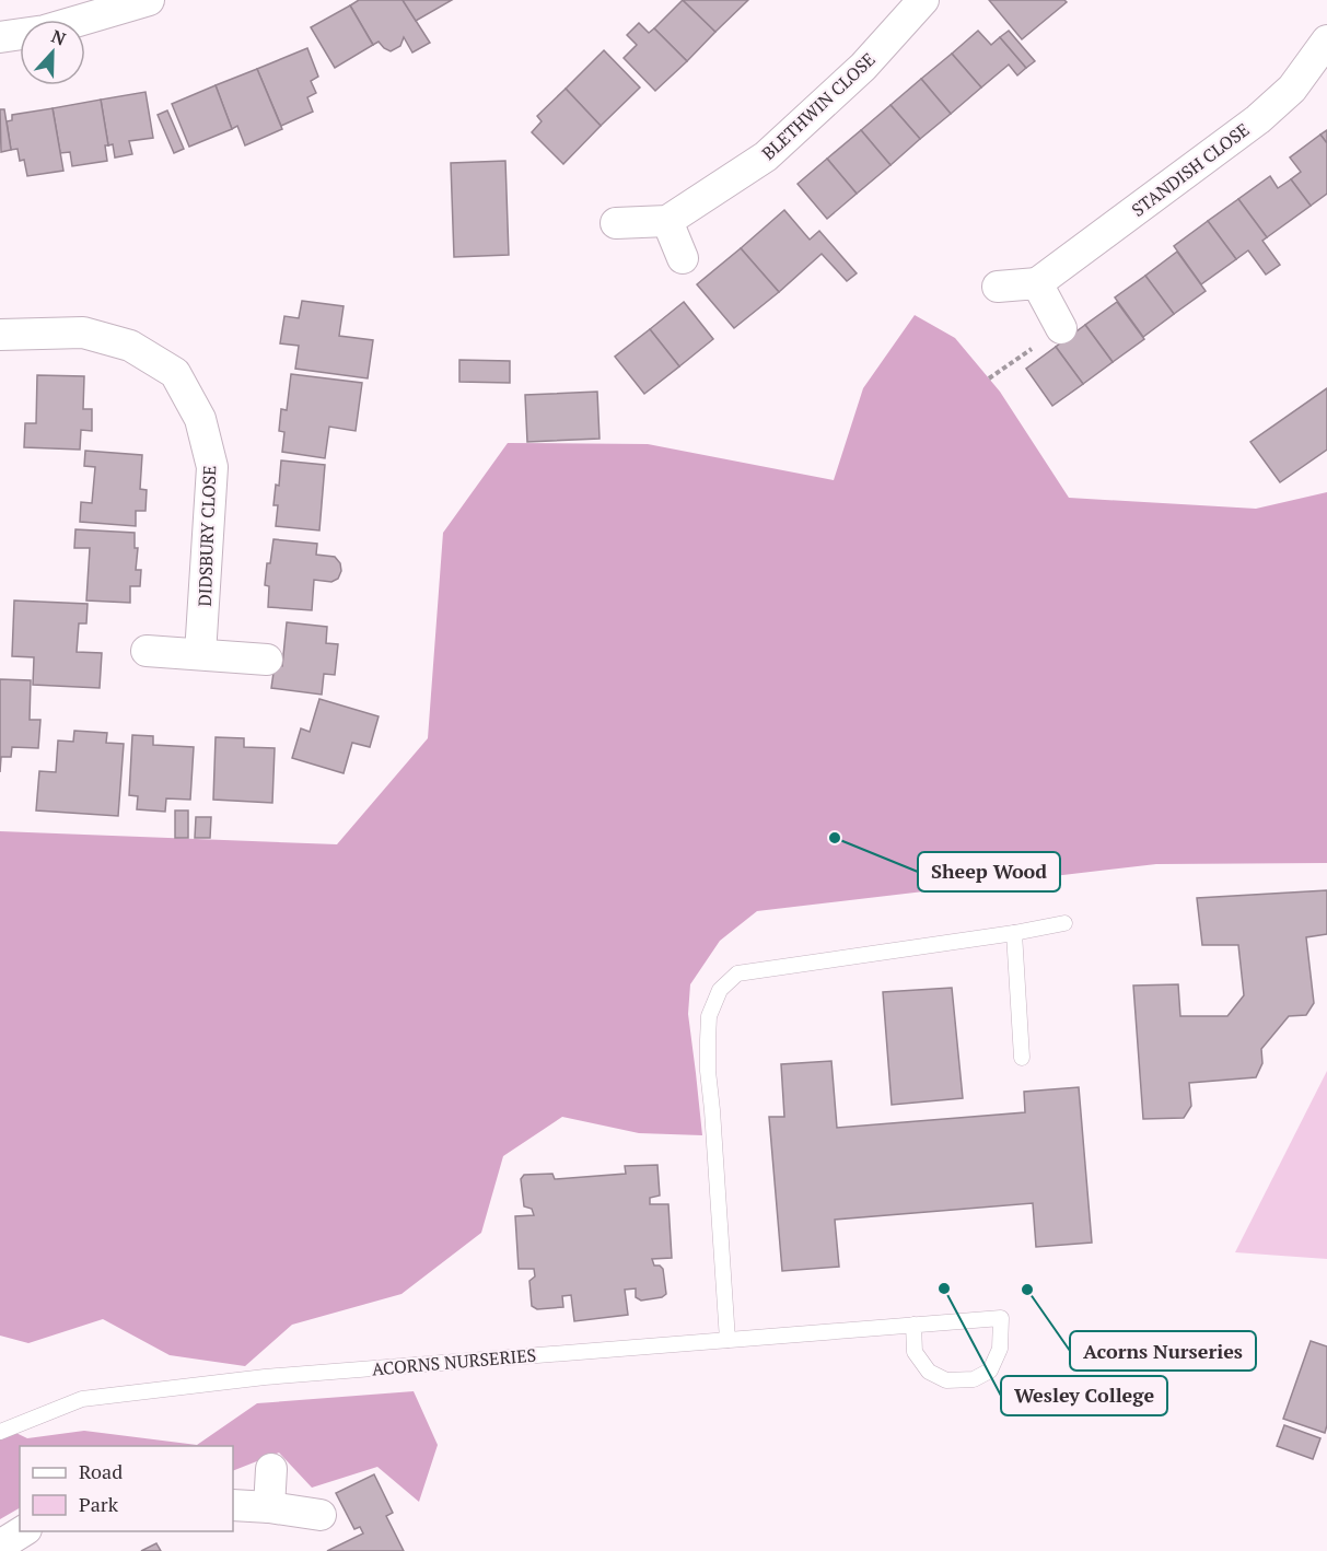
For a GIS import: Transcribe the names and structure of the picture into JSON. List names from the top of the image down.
{
  "streets": {
    "street": ["BLETHWIN CLOSE", "STANDISH CLOSE", "DIDSBURY CLOSE"],
    "lane": ["ACORNS NURSERIES"]
  },
  "places": ["Sheep Wood", "Wesley College", "Acorns Nurseries"],
  "legend": ["Road", "Park"],
  "north": "top"
}
